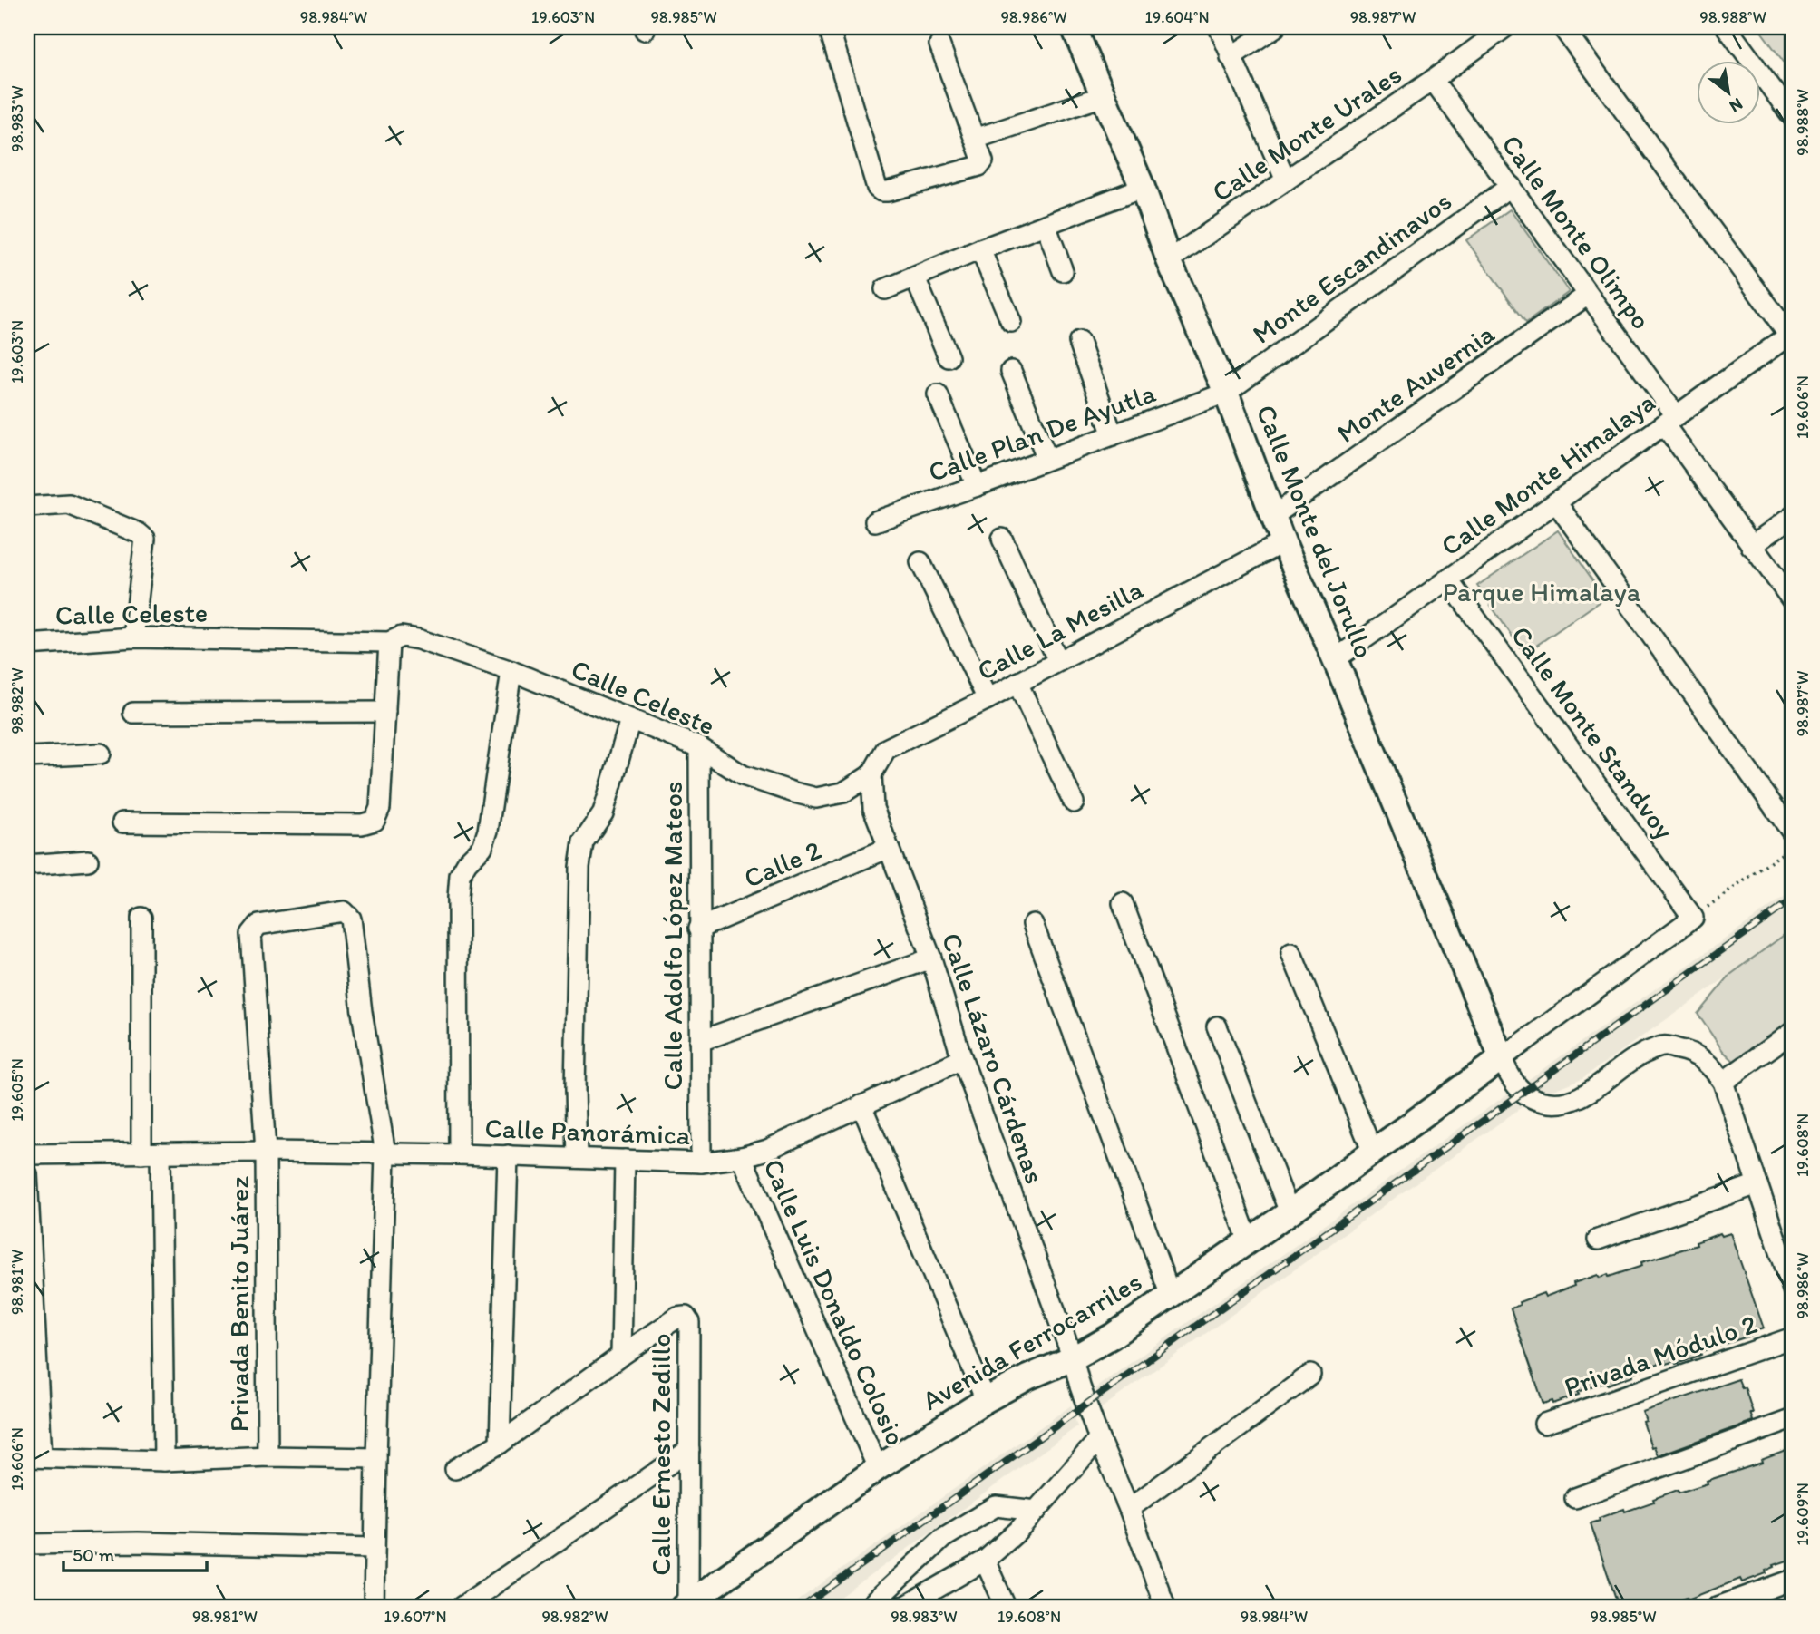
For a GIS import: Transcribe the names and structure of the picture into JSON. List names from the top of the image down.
{
  "streets": {
    "street": [
      "Calle Monte Urales",
      "Calle Monte Olimpo",
      "Monte Escandinavos",
      "Monte Auvernia",
      "Calle Plan De Ayutla",
      "Calle Monte Himalaya",
      "Calle Monte del Jorullo",
      "Calle Celeste",
      "Calle La Mesilla",
      "Calle Monte Standvoy",
      "Calle 2",
      "Calle Adolfo López Mateos",
      "Calle Lázaro Cárdenas",
      "Calle Panorámica",
      "Calle Luis Donaldo Colosio",
      "Privada Benito Juárez",
      "Avenida Ferrocarriles",
      "Privada Módulo 2",
      "Calle Ernesto Zedillo"
    ]
  },
  "crossings": [
    ["Calle Monte Urales", "Calle Monte Olimpo"],
    ["Calle Monte Urales", "Calle Monte del Jorullo"],
    ["Calle Monte Olimpo", "Monte Escandinavos"],
    ["Calle Monte Olimpo", "Monte Auvernia"],
    ["Calle Monte Olimpo", "Calle Monte Himalaya"],
    ["Monte Escandinavos", "Calle Plan De Ayutla"],
    ["Monte Escandinavos", "Calle Monte del Jorullo"],
    ["Monte Auvernia", "Calle Monte del Jorullo"],
    ["Calle Plan De Ayutla", "Calle Monte del Jorullo"],
    ["Calle Monte Himalaya", "Calle Monte del Jorullo"],
    ["Calle Monte Himalaya", "Calle Monte Standvoy"],
    ["Calle Monte del Jorullo", "Calle La Mesilla"],
    ["Calle Monte del Jorullo", "Avenida Ferrocarriles"],
    ["Calle Celeste", "Calle La Mesilla"],
    ["Calle Celeste", "Calle Adolfo López Mateos"],
    ["Calle Celeste", "Calle Lázaro Cárdenas"],
    ["Calle La Mesilla", "Calle Lázaro Cárdenas"],
    ["Calle 2", "Calle Adolfo López Mateos"],
    ["Calle 2", "Calle Lázaro Cárdenas"],
    ["Calle Adolfo López Mateos", "Calle Panorámica"],
    ["Calle Lázaro Cárdenas", "Calle Panorámica"],
    ["Calle Lázaro Cárdenas", "Avenida Ferrocarriles"],
    ["Calle Panorámica", "Calle Luis Donaldo Colosio"],
    ["Calle Panorámica", "Privada Benito Juárez"],
    ["Calle Luis Donaldo Colosio", "Avenida Ferrocarriles"],
    ["Avenida Ferrocarriles", "Calle Ernesto Zedillo"]
  ],
  "parks": ["Parque Himalaya"],
  "scale_bar": "50 m",
  "north": "bottom right",
  "coordinates": [
    "98.984°W",
    "19.603°N",
    "98.985°W",
    "98.986°W",
    "19.604°N",
    "98.987°W",
    "98.988°W",
    "98.983°W",
    "19.606°N",
    "98.982°W",
    "19.605°N",
    "19.608°N",
    "98.981°W",
    "19.609°N",
    "19.607°N"
  ]
}
